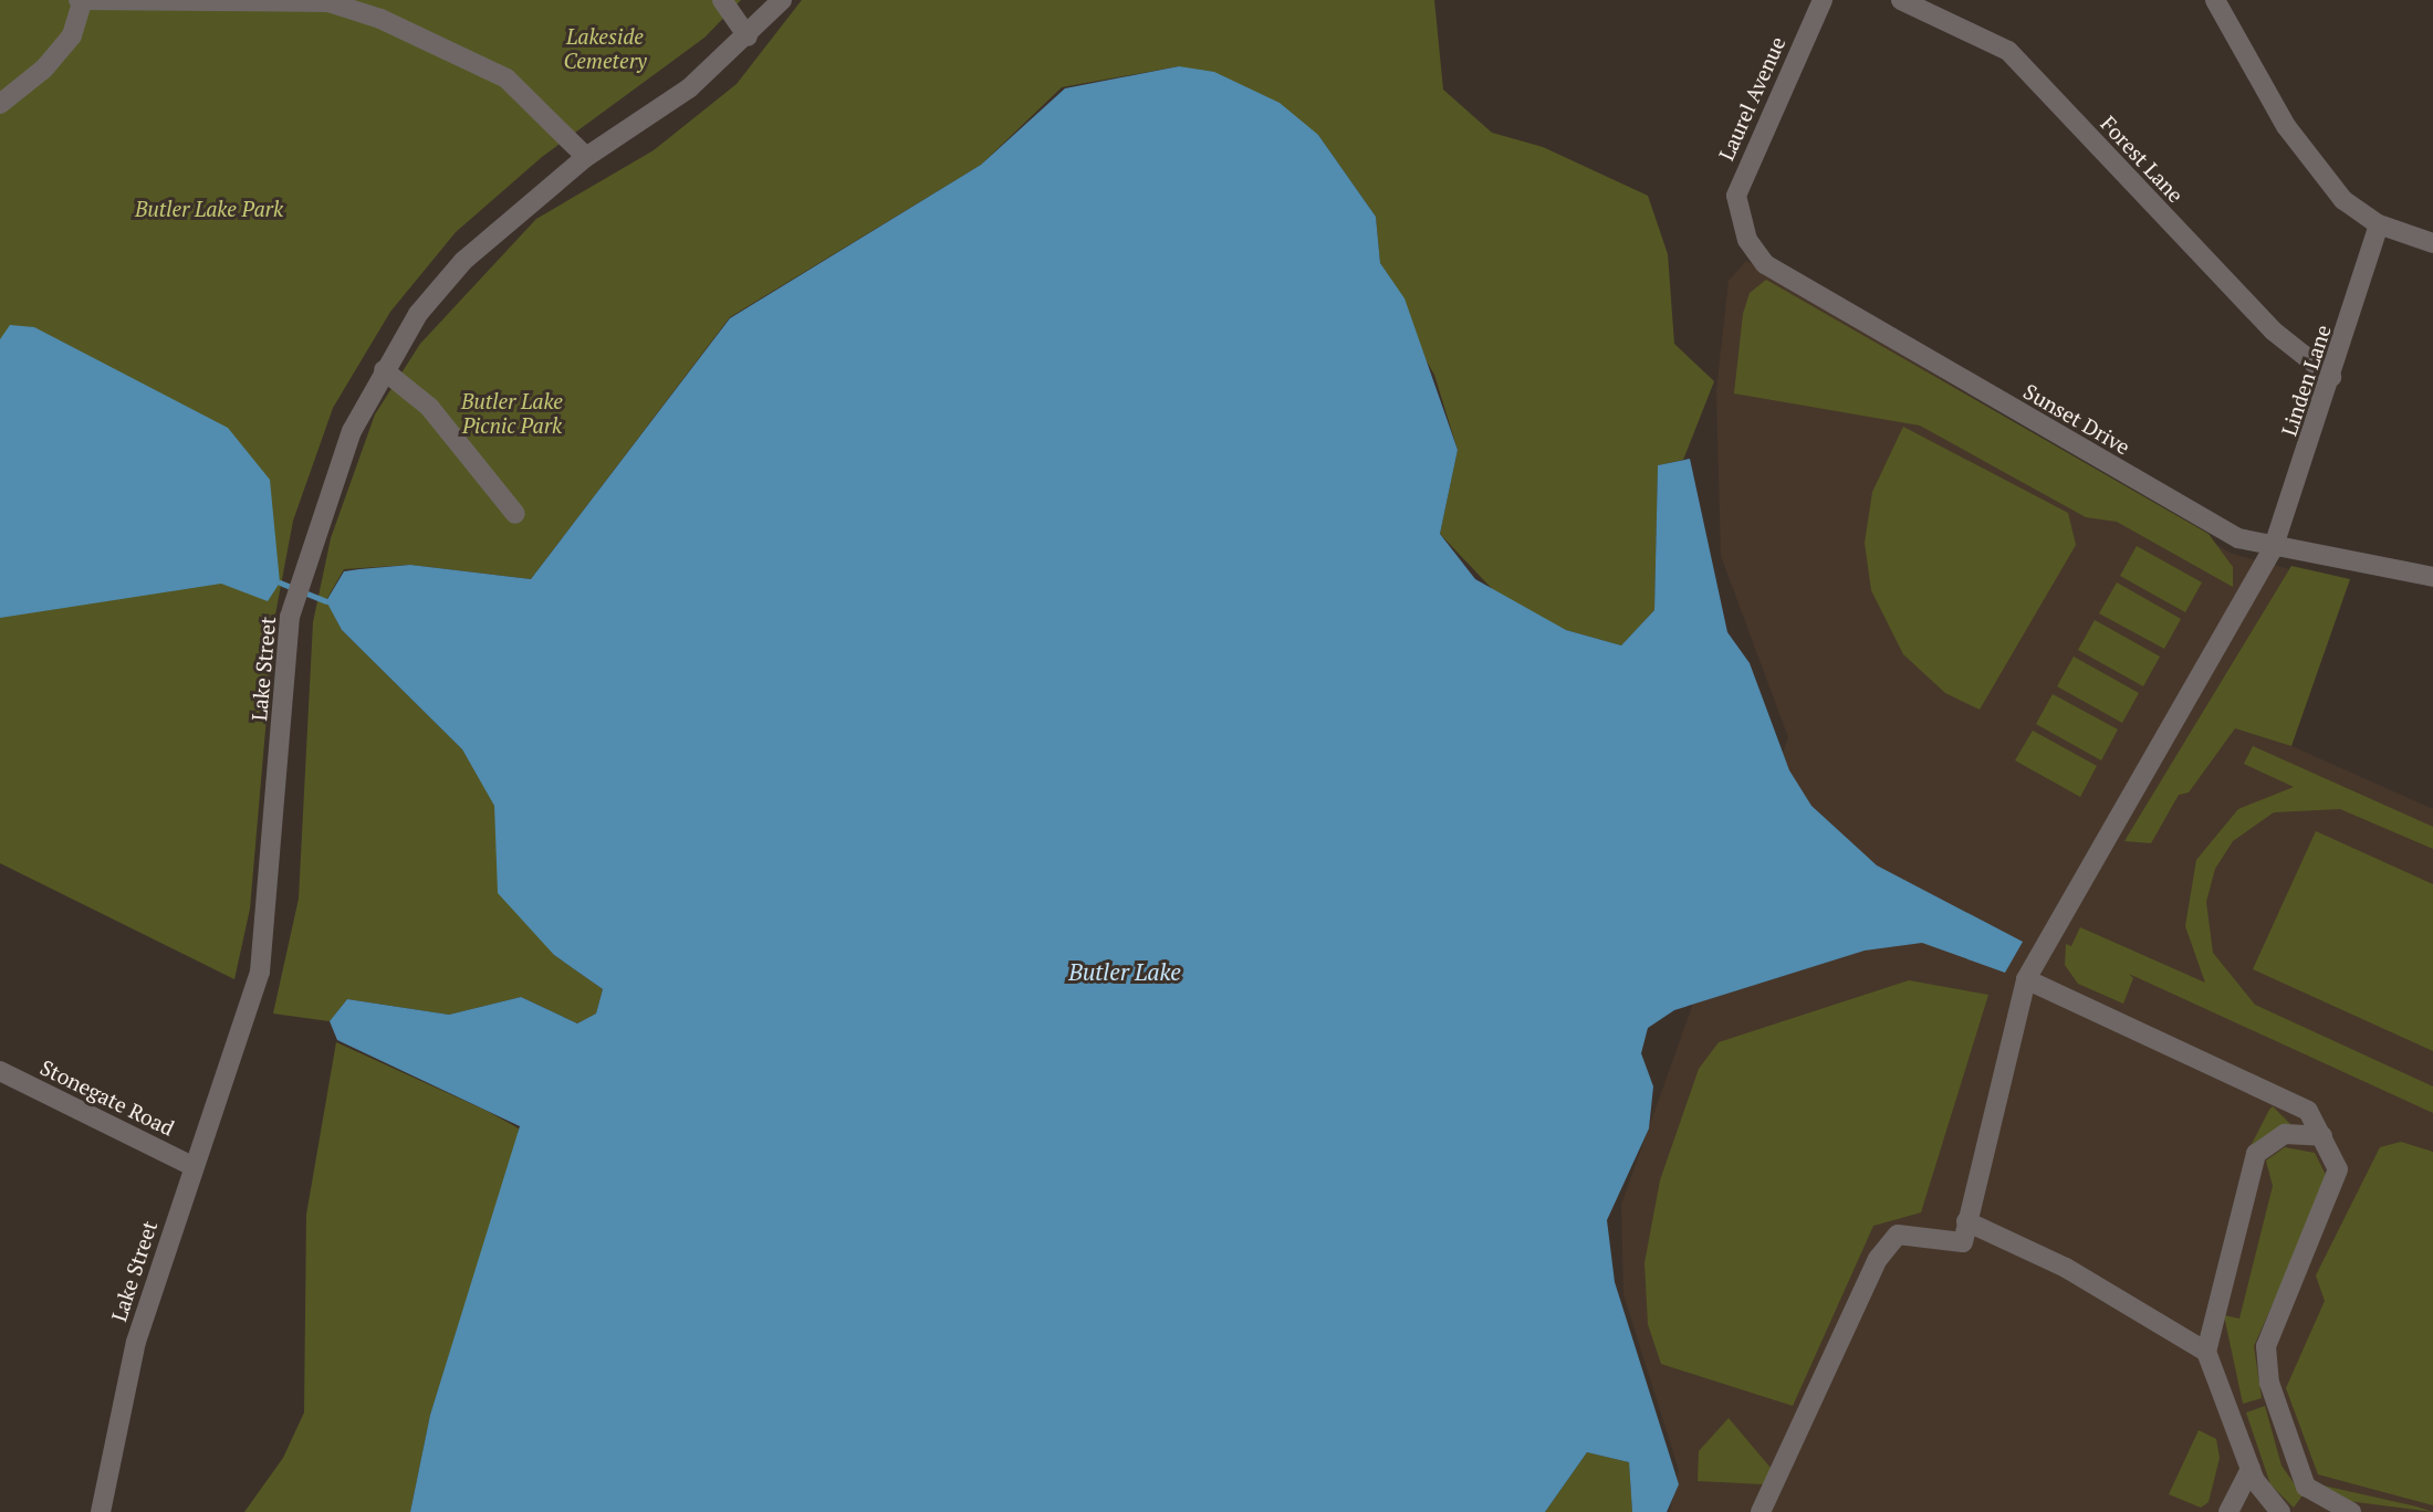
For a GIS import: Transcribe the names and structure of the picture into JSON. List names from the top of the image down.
{
  "streets": {
    "street": [
      "Laurel Avenue",
      "Forest Lane",
      "Linden Lane",
      "Sunset Drive",
      "Lake Street",
      "Stonegate Road"
    ]
  },
  "crossings": [
    ["Laurel Avenue", "Sunset Drive"],
    ["Forest Lane", "Linden Lane"],
    ["Linden Lane", "Sunset Drive"],
    ["Lake Street", "Stonegate Road"]
  ],
  "water": ["Butler Lake"],
  "parks": ["Lakeside Cemetery", "Butler Lake Park", "Butler Lake Picnic Park"]
}
